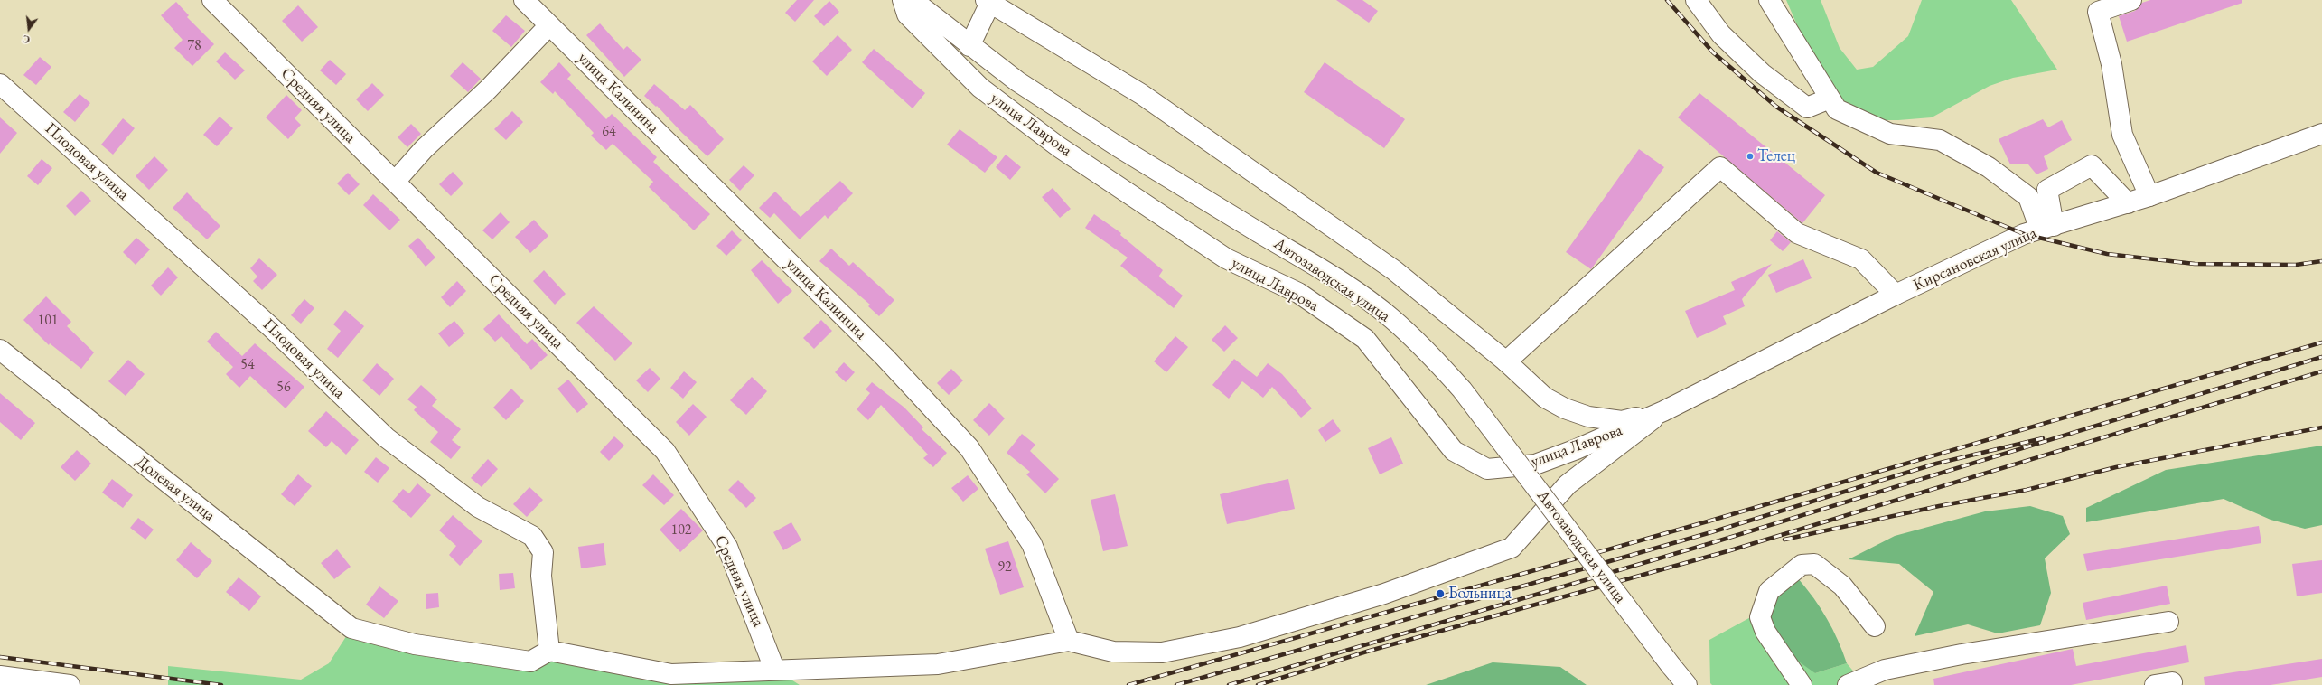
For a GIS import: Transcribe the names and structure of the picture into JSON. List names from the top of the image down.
{
  "streets": {
    "street": [
      "улица Калинина",
      "Средняя улица",
      "улица Лаврова",
      "Плодовая улица",
      "Кирсановская улица",
      "Автозаводская улица",
      "Долевая улица"
    ]
  },
  "crossings": [
    ["улица Лаврова", "Кирсановская улица"],
    ["улица Лаврова", "Автозаводская улица"],
    ["Плодовая улица", "Долевая улица"]
  ],
  "places": ["Телец", "Больница"],
  "house_numbers": [
    "78",
    "64",
    "101",
    "54",
    "56",
    "102",
    "92"
  ],
  "north": "bottom"
}
